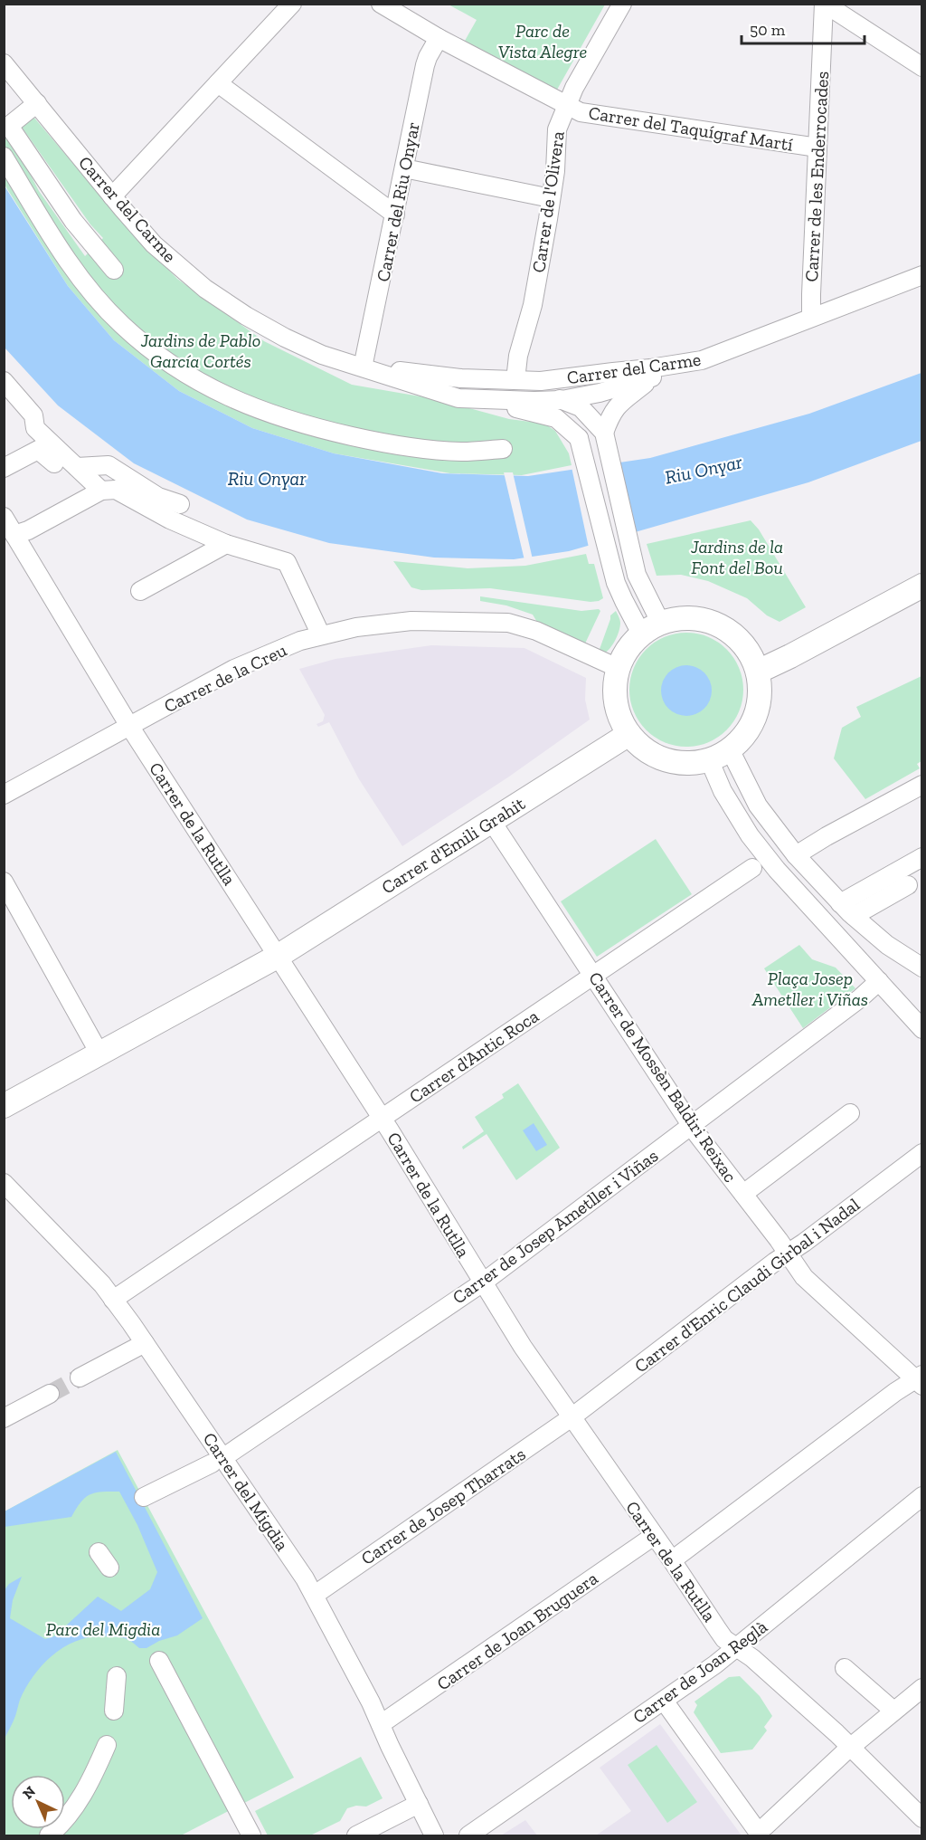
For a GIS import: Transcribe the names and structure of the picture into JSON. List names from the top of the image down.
{
  "streets": {
    "main road": ["Carrer d'Emili Grahit"],
    "street": [
      "Carrer del Taquígraf Martí",
      "Carrer de les Enderrocades",
      "Carrer del Riu Onyar",
      "Carrer de l'Olivera",
      "Carrer del Carme",
      "Carrer de la Creu",
      "Carrer de la Rutlla",
      "Carrer d'Antic Roca",
      "Carrer de Mossèn Baldiri Reixac",
      "Carrer de Josep Ametller i Viñas",
      "Carrer d'Enric Claudi Girbal i Nadal",
      "Carrer del Migdia",
      "Carrer de Josep Tharrats",
      "Carrer de Joan Bruguera",
      "Carrer de Joan Reglà"
    ]
  },
  "crossings": [
    ["Carrer del Taquígraf Martí", "Carrer de les Enderrocades"],
    ["Carrer del Taquígraf Martí", "Carrer del Riu Onyar"],
    ["Carrer del Taquígraf Martí", "Carrer de l'Olivera"],
    ["Carrer de les Enderrocades", "Carrer del Carme"],
    ["Carrer del Riu Onyar", "Carrer del Carme"],
    ["Carrer de l'Olivera", "Carrer del Carme"],
    ["Carrer de la Creu", "Carrer de la Rutlla"],
    ["Carrer de la Creu", "Carrer d'Emili Grahit"],
    ["Carrer de la Rutlla", "Carrer d'Emili Grahit"],
    ["Carrer de la Rutlla", "Carrer d'Antic Roca"],
    ["Carrer de la Rutlla", "Carrer de Josep Ametller i Viñas"],
    ["Carrer de la Rutlla", "Carrer d'Enric Claudi Girbal i Nadal"],
    ["Carrer de la Rutlla", "Carrer de Josep Tharrats"],
    ["Carrer de la Rutlla", "Carrer de Joan Bruguera"],
    ["Carrer de la Rutlla", "Carrer de Joan Reglà"],
    ["Carrer d'Emili Grahit", "Carrer de Mossèn Baldiri Reixac"],
    ["Carrer d'Antic Roca", "Carrer de Mossèn Baldiri Reixac"],
    ["Carrer d'Antic Roca", "Carrer del Migdia"],
    ["Carrer de Mossèn Baldiri Reixac", "Carrer de Josep Ametller i Viñas"],
    ["Carrer de Mossèn Baldiri Reixac", "Carrer d'Enric Claudi Girbal i Nadal"],
    ["Carrer de Josep Ametller i Viñas", "Carrer del Migdia"],
    ["Carrer d'Enric Claudi Girbal i Nadal", "Carrer de Josep Tharrats"],
    ["Carrer del Migdia", "Carrer de Josep Tharrats"],
    ["Carrer del Migdia", "Carrer de Joan Bruguera"]
  ],
  "water": ["Riu Onyar"],
  "parks": [
    "Parc de Vista Alegre",
    "Jardins de Pablo García Cortés",
    "Jardins de la Font del Bou",
    "Plaça Josep Ametller i Viñas",
    "Parc del Migdia"
  ],
  "scale_bar": "50 m",
  "north": "top left"
}
